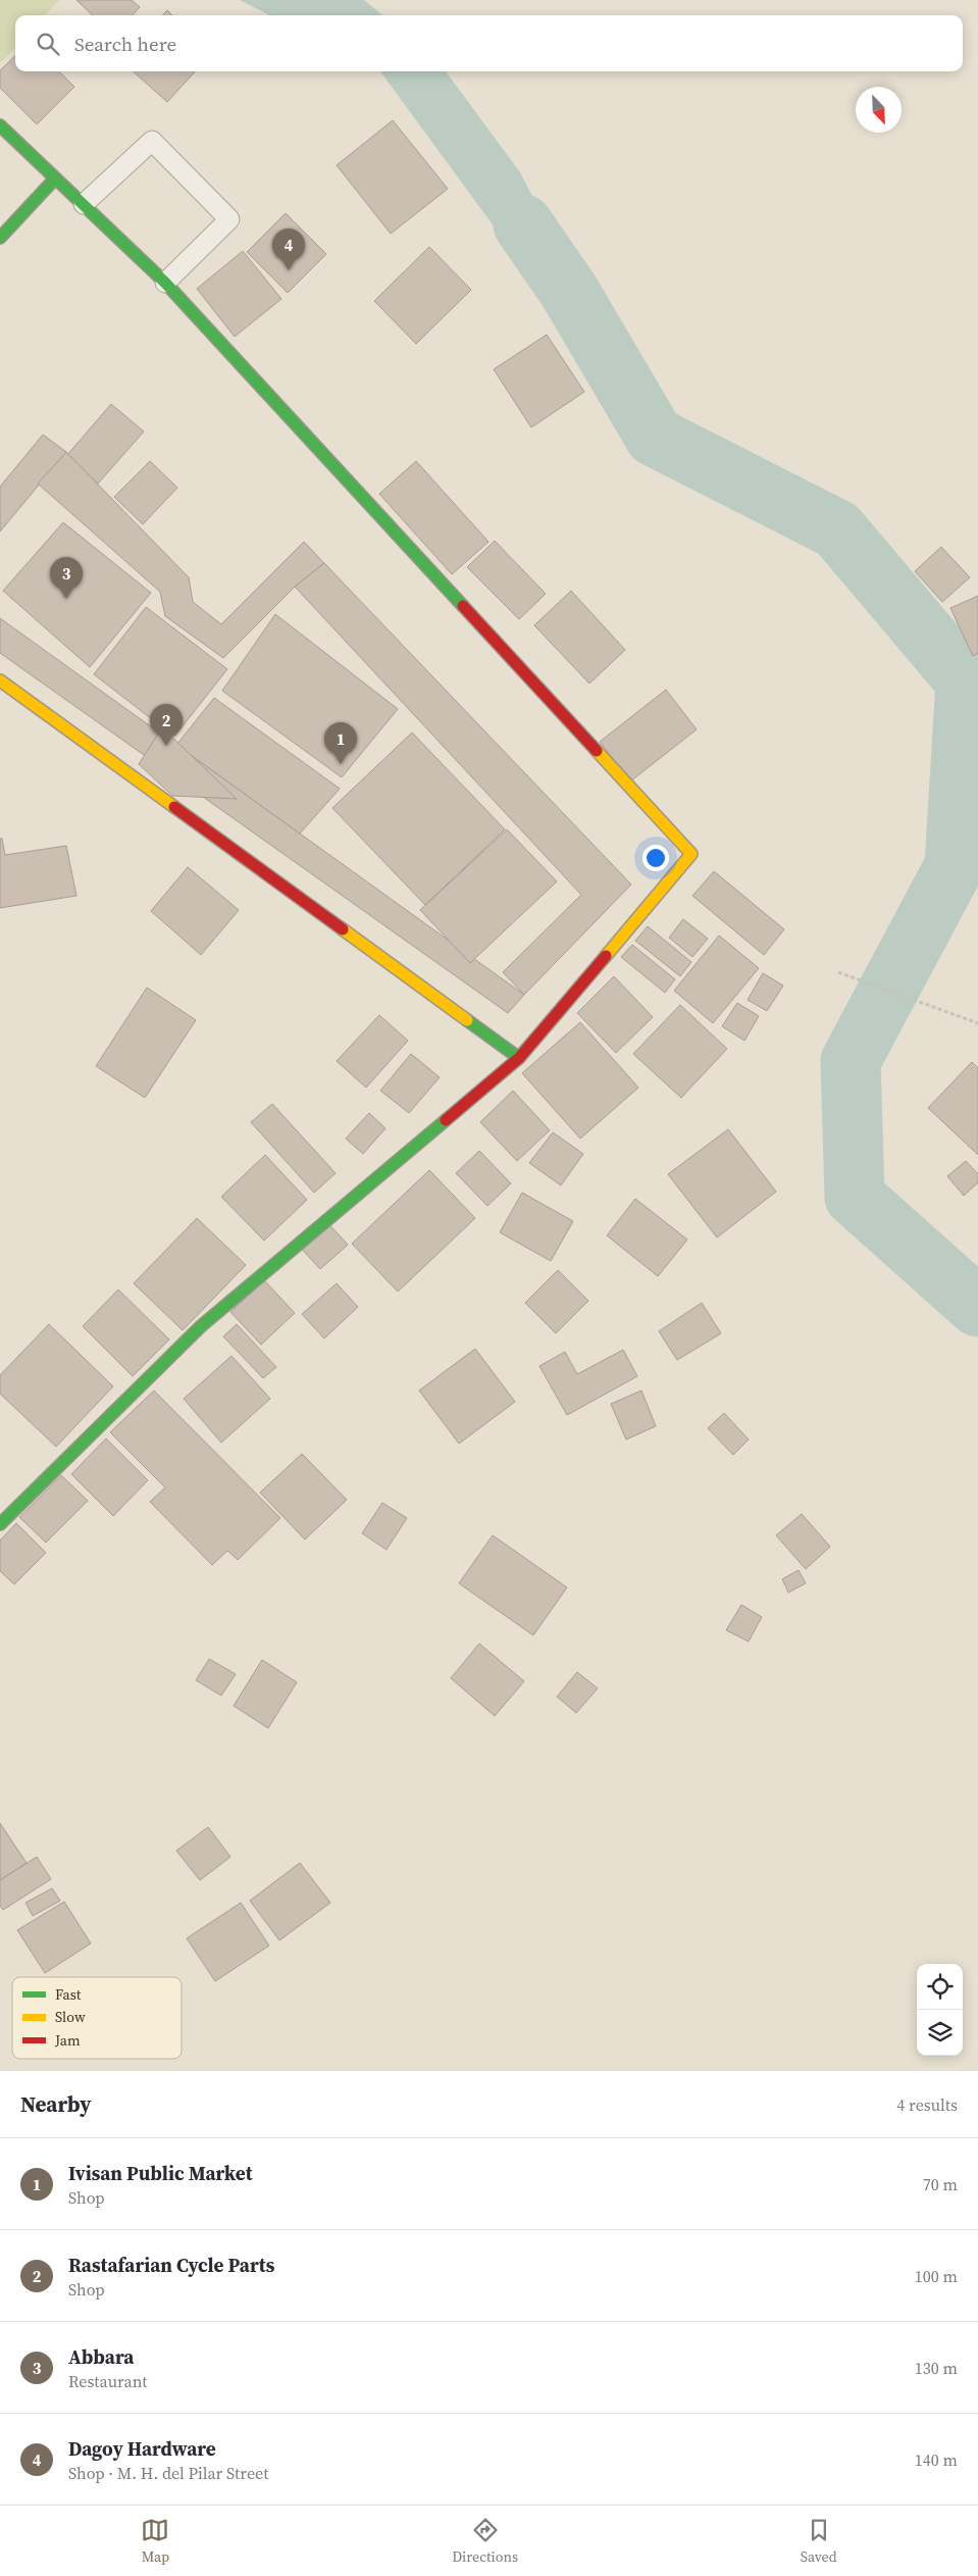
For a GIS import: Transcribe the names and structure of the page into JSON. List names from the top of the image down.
{
  "legend": ["Fast", "Slow", "Jam"],
  "north": "bottom right",
  "page": {
    "search": "Search here",
    "pins": [
      "4",
      "3",
      "2",
      "1"
    ],
    "heading": ["Nearby", "4 results"],
    "list": [
      {
        "mark": "1",
        "name": "Ivisan Public Market",
        "note": "Shop",
        "value": "70 m"
      },
      {
        "mark": "2",
        "name": "Rastafarian Cycle Parts",
        "note": "Shop",
        "value": "100 m"
      },
      {
        "mark": "3",
        "name": "Abbara",
        "note": "Restaurant",
        "value": "130 m"
      },
      {
        "mark": "4",
        "name": "Dagoy Hardware",
        "note": "Shop · M. H. del Pilar Street",
        "value": "140 m"
      }
    ],
    "nav": ["Map", "Directions", "Saved"]
  }
}
